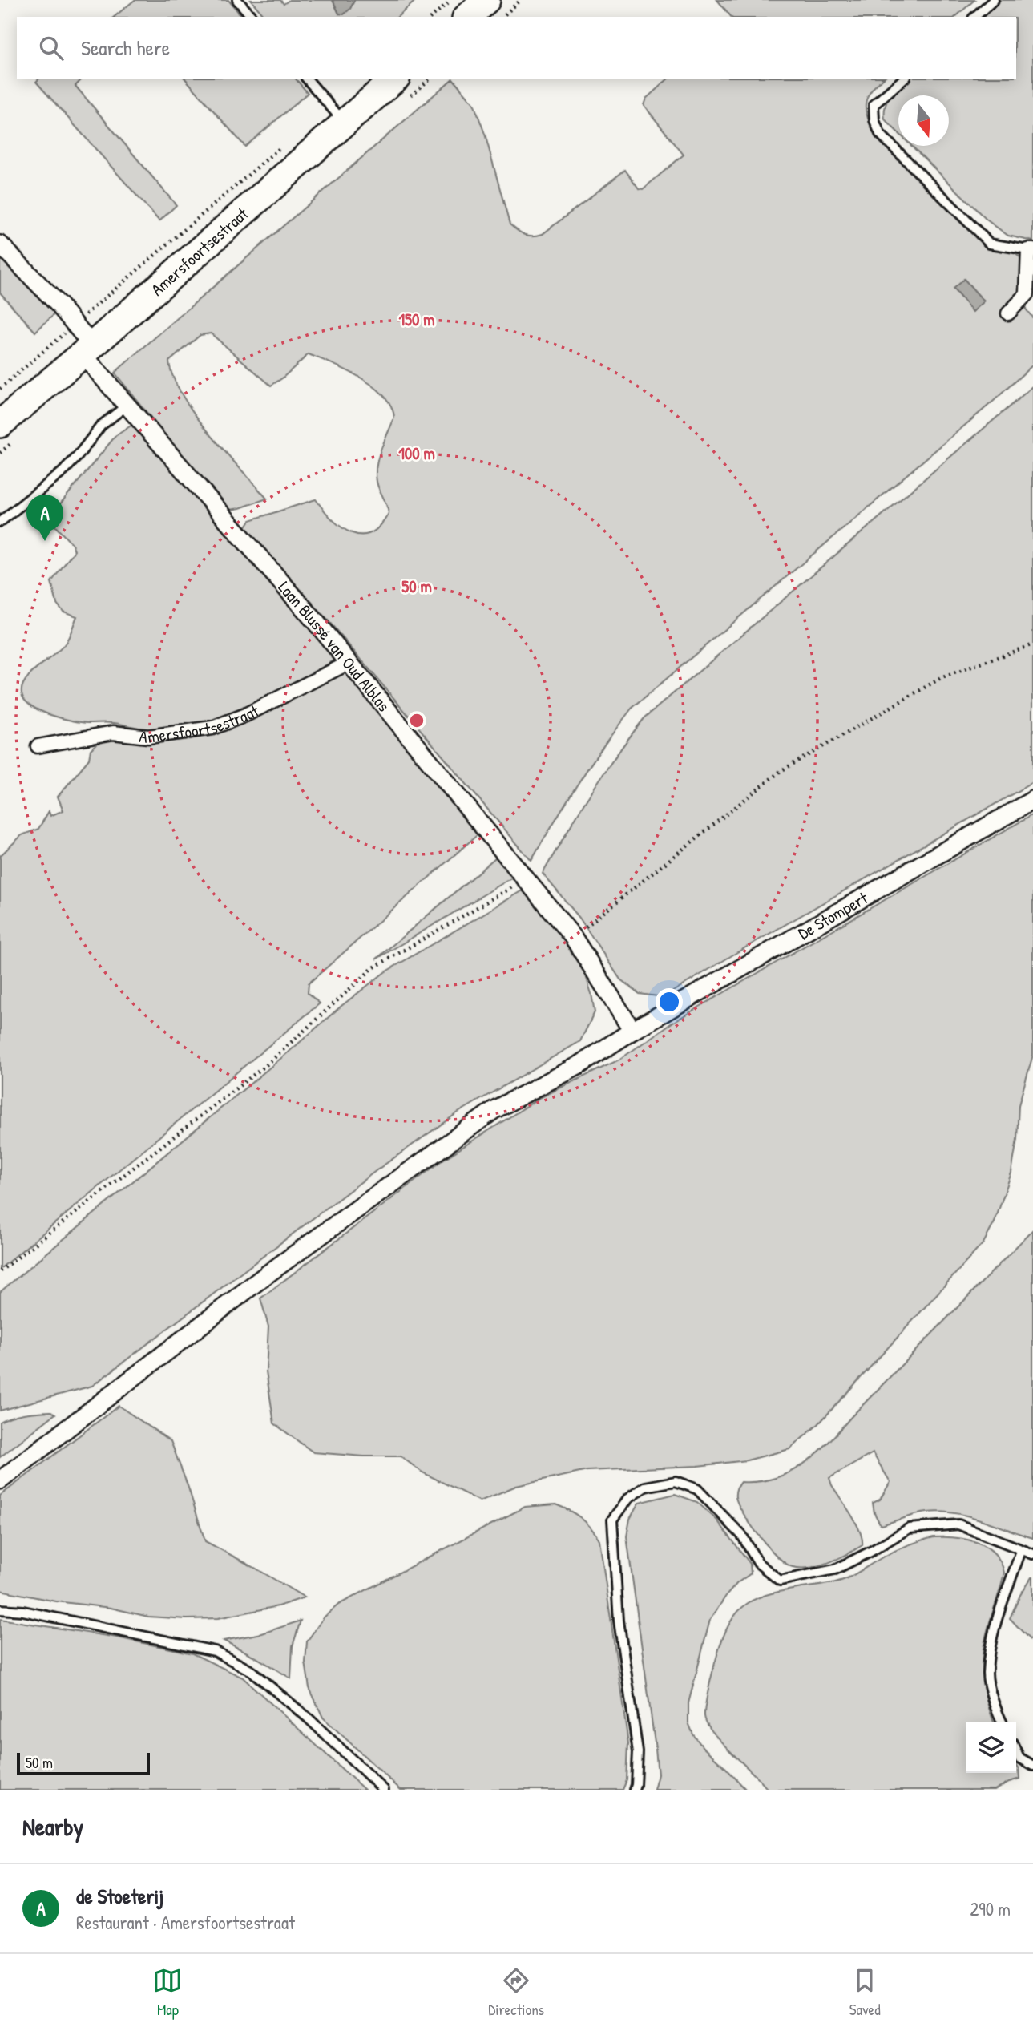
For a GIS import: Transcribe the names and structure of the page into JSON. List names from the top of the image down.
{
  "streets": {
    "main road": ["Amersfoortsestraat"],
    "street": ["Laan Blussé van Oud Alblas", "De Stompert"]
  },
  "crossings": [
    ["Amersfoortsestraat", "Laan Blussé van Oud Alblas"],
    ["Laan Blussé van Oud Alblas", "De Stompert"]
  ],
  "scale_bar": "50 m",
  "north": "bottom",
  "page": {
    "search": "Search here",
    "pins": "A",
    "scale": "50 m",
    "heading": "Nearby",
    "list": [
      {
        "mark": "A",
        "name": "de Stoeterij",
        "note": "Restaurant · Amersfoortsestraat",
        "value": "290 m"
      }
    ],
    "nav": ["Map", "Directions", "Saved"]
  },
  "rings": ["150 m", "100 m", "50 m"]
}
